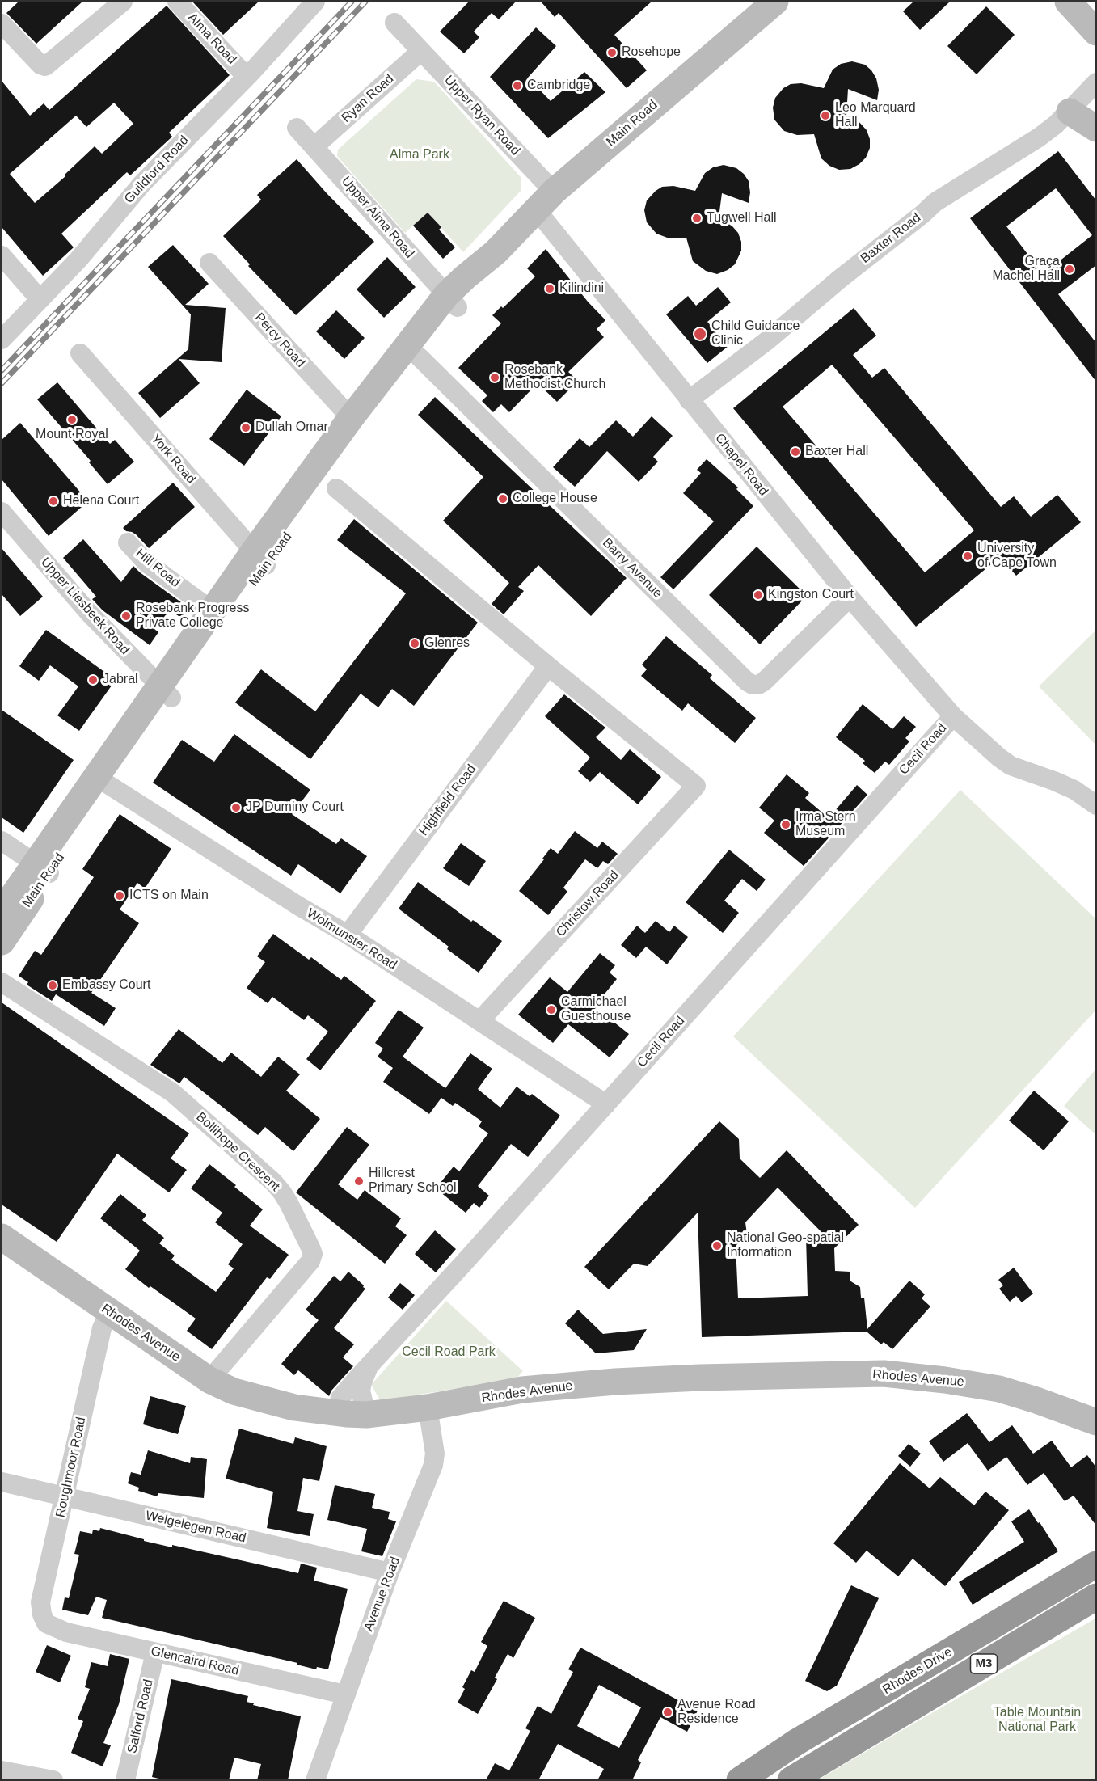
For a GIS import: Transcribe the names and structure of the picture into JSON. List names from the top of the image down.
{
  "streets": {
    "highway": ["M3", "Rhodes Drive"],
    "main road": ["Main Road", "Rhodes Avenue"],
    "street": [
      "Alma Road",
      "Ryan Road",
      "Upper Ryan Road",
      "Guildford Road",
      "Upper Alma Road",
      "Baxter Road",
      "Percy Road",
      "York Road",
      "Chapel Road",
      "Hill Road",
      "Barry Avenue",
      "Upper Liesbeek Road",
      "Cecil Road",
      "Highfield Road",
      "Christow Road",
      "Wolmunster Road",
      "Bollihope Crescent",
      "Roughmoor Road",
      "Welgelegen Road",
      "Avenue Road",
      "Glencaird Road",
      "Salford Road"
    ]
  },
  "crossings": [
    ["Alma Road", "Guildford Road"],
    ["Ryan Road", "Upper Ryan Road"],
    ["Ryan Road", "Upper Alma Road"],
    ["Upper Ryan Road", "Main Road"],
    ["Upper Ryan Road", "Chapel Road"],
    ["Main Road", "Upper Alma Road"],
    ["Main Road", "Percy Road"],
    ["Main Road", "York Road"],
    ["Main Road", "Chapel Road"],
    ["Main Road", "Hill Road"],
    ["Main Road", "Barry Avenue"],
    ["Main Road", "Upper Liesbeek Road"],
    ["Main Road", "Wolmunster Road"],
    ["Baxter Road", "Chapel Road"],
    ["Chapel Road", "Barry Avenue"],
    ["Chapel Road", "Cecil Road"],
    ["Cecil Road", "Wolmunster Road"],
    ["Cecil Road", "Rhodes Avenue"],
    ["Highfield Road", "Christow Road"],
    ["Highfield Road", "Wolmunster Road"],
    ["Christow Road", "Wolmunster Road"],
    ["Bollihope Crescent", "Rhodes Avenue"],
    ["Rhodes Avenue", "Roughmoor Road"],
    ["Rhodes Avenue", "Avenue Road"],
    ["Roughmoor Road", "Welgelegen Road"],
    ["Roughmoor Road", "Glencaird Road"],
    ["Welgelegen Road", "Avenue Road"],
    ["Avenue Road", "Glencaird Road"],
    ["Glencaird Road", "Salford Road"]
  ],
  "parks": ["Alma Park", "Cecil Road Park", "Table Mountain National Park"],
  "places": [
    "Rosehope",
    "Cambridge",
    "Leo Marquard Hall",
    "Tugwell Hall",
    "Graça Machel Hall",
    "Kilindini",
    "Child Guidance Clinic",
    "Rosebank Methodist Church",
    "Mount Royal",
    "Dullah Omar",
    "Baxter Hall",
    "College House",
    "Helena Court",
    "University of Cape Town",
    "Kingston Court",
    "Rosebank Progress Private College",
    "Glenres",
    "Jabral",
    "JP Duminy Court",
    "Irma Stern Museum",
    "ICTS on Main",
    "Embassy Court",
    "Carmichael Guesthouse",
    "Hillcrest Primary School",
    "National Geo-spatial Information",
    "Avenue Road Residence"
  ]
}
